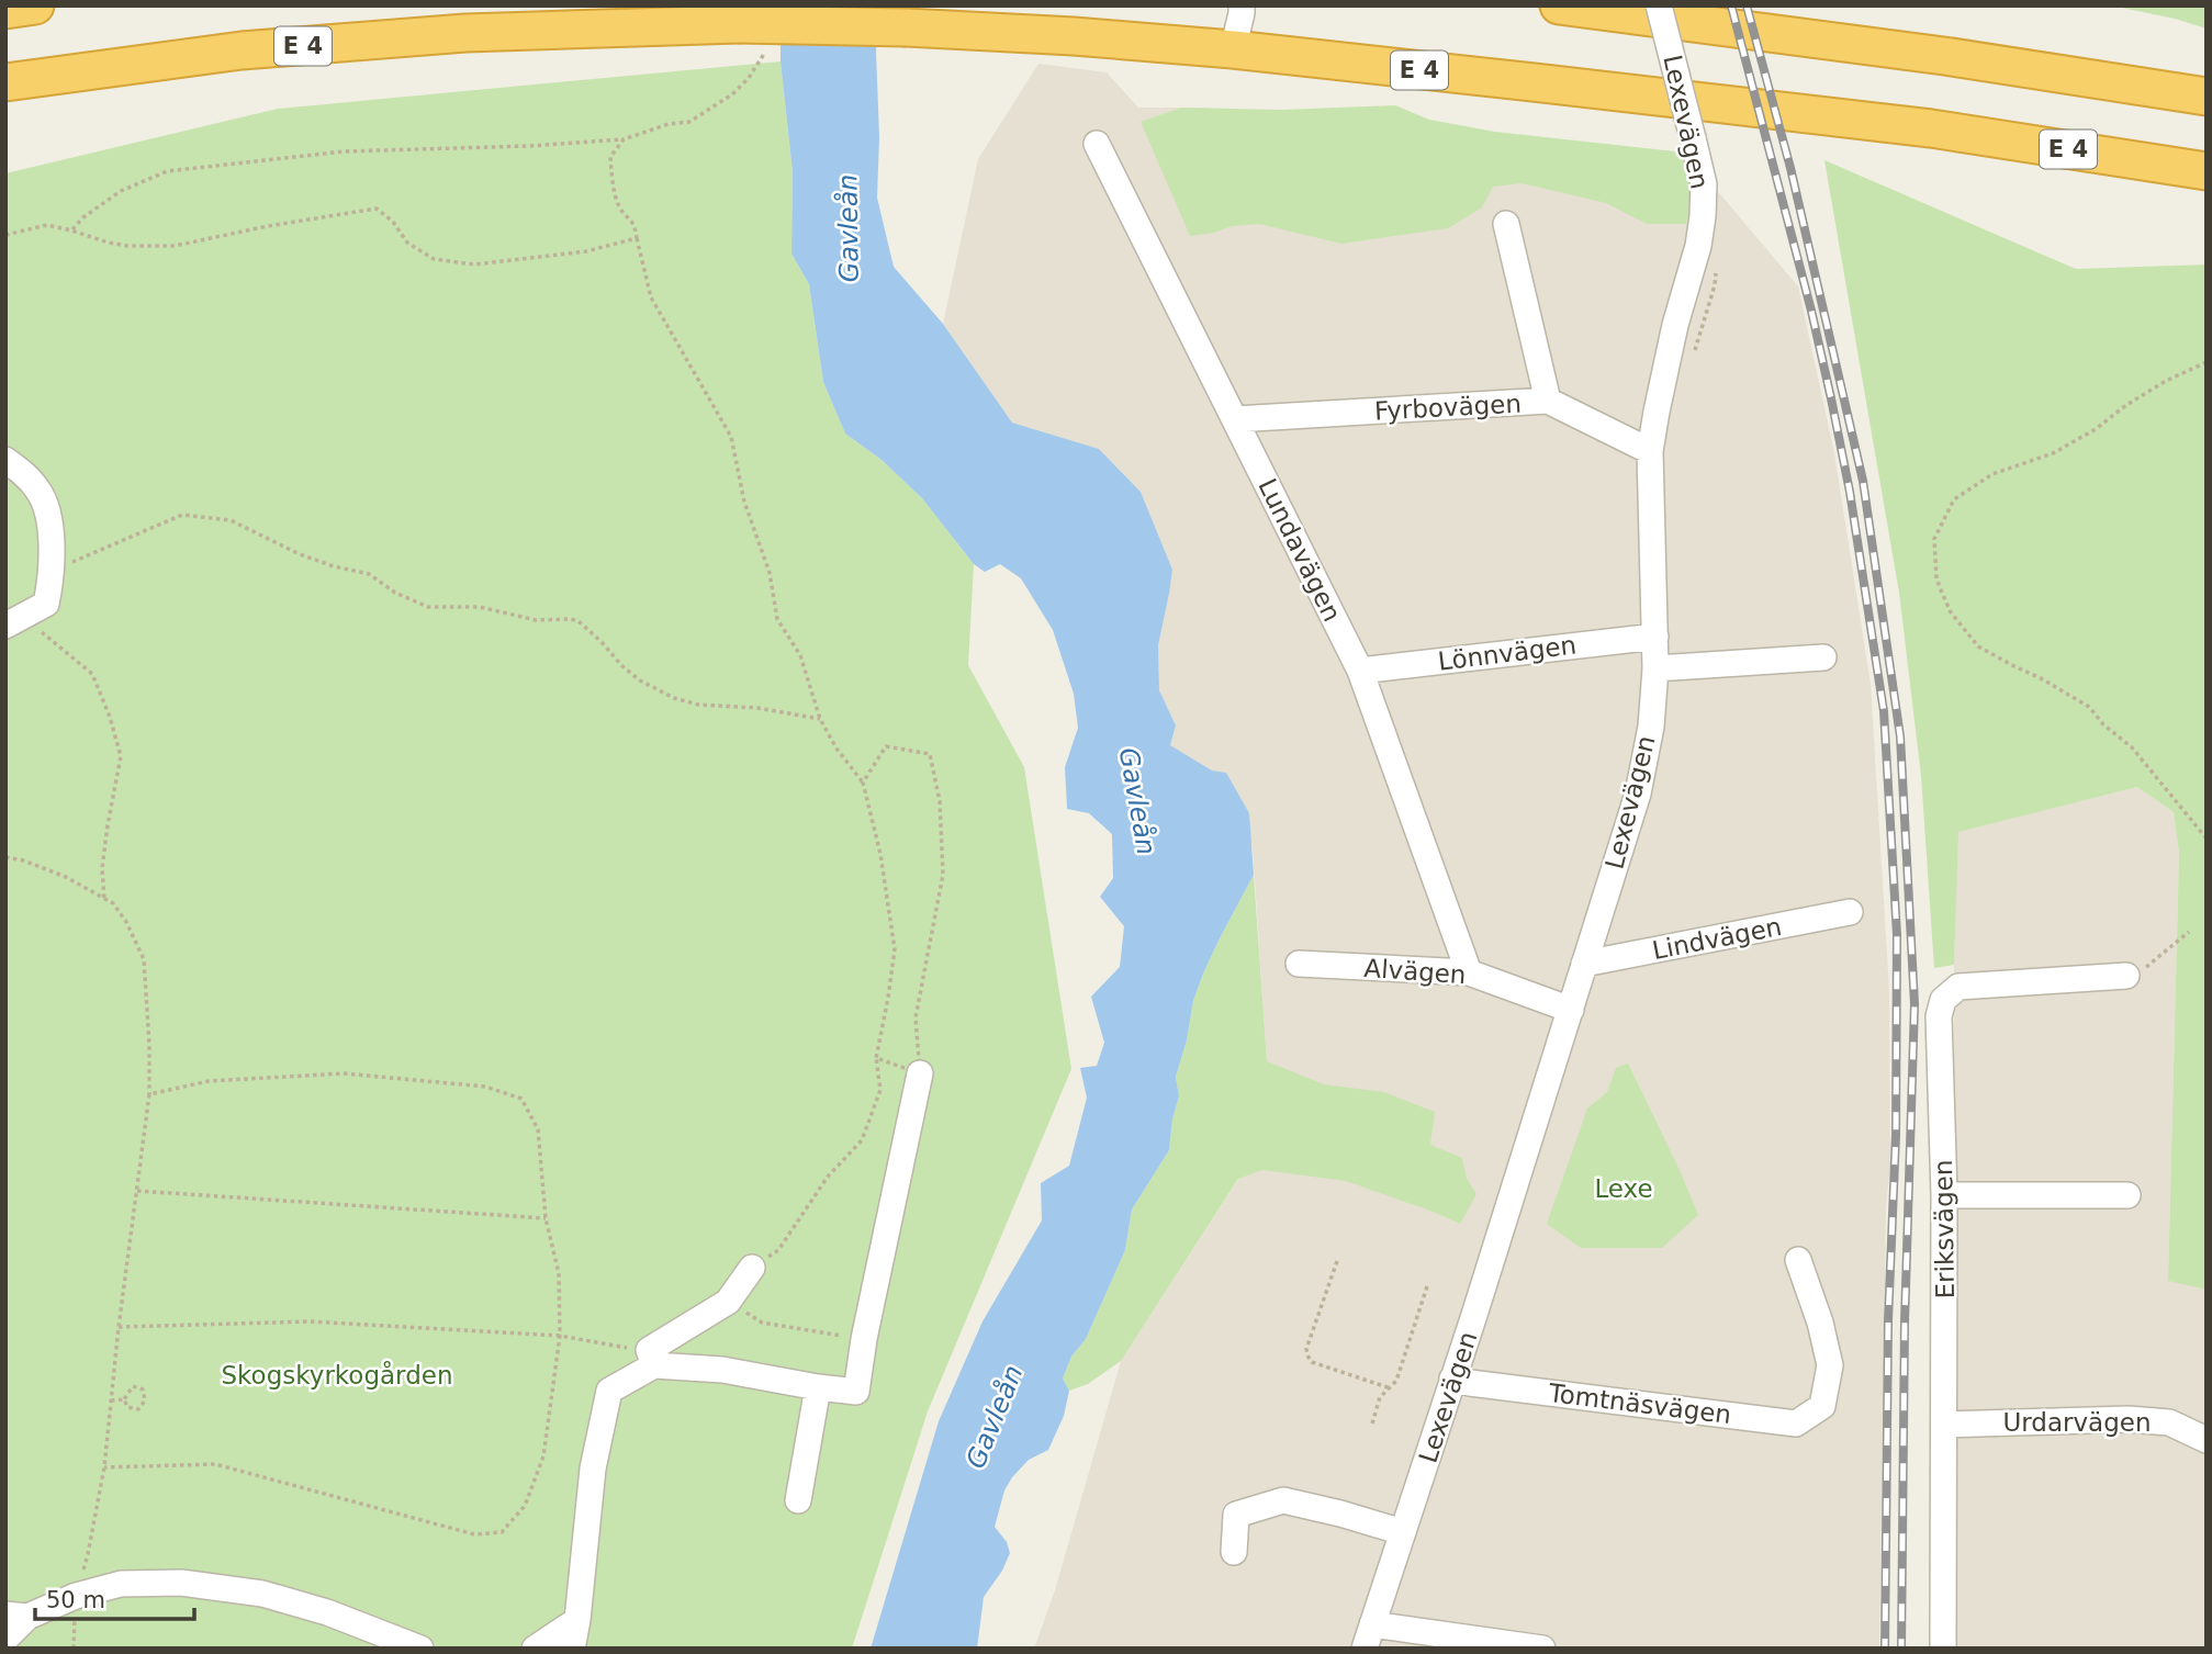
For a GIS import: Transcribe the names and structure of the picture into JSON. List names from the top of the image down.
{
  "streets": {
    "highway": ["E 4"],
    "street": [
      "Lexevägen",
      "Fyrbovägen",
      "Lundavägen",
      "Lönnvägen",
      "Lindvägen",
      "Alvägen",
      "Eriksvägen",
      "Tomtnäsvägen",
      "Urdarvägen"
    ]
  },
  "crossings": [
    ["Lexevägen", "Fyrbovägen"],
    ["Lexevägen", "Lönnvägen"],
    ["Lexevägen", "Lindvägen"],
    ["Lexevägen", "Alvägen"],
    ["Lexevägen", "Tomtnäsvägen"],
    ["Fyrbovägen", "Lundavägen"],
    ["Lundavägen", "Lönnvägen"],
    ["Lundavägen", "Alvägen"],
    ["Eriksvägen", "Urdarvägen"]
  ],
  "water": ["Gavleån"],
  "parks": ["Lexe", "Skogskyrkogården"],
  "scale_bar": "50 m"
}
